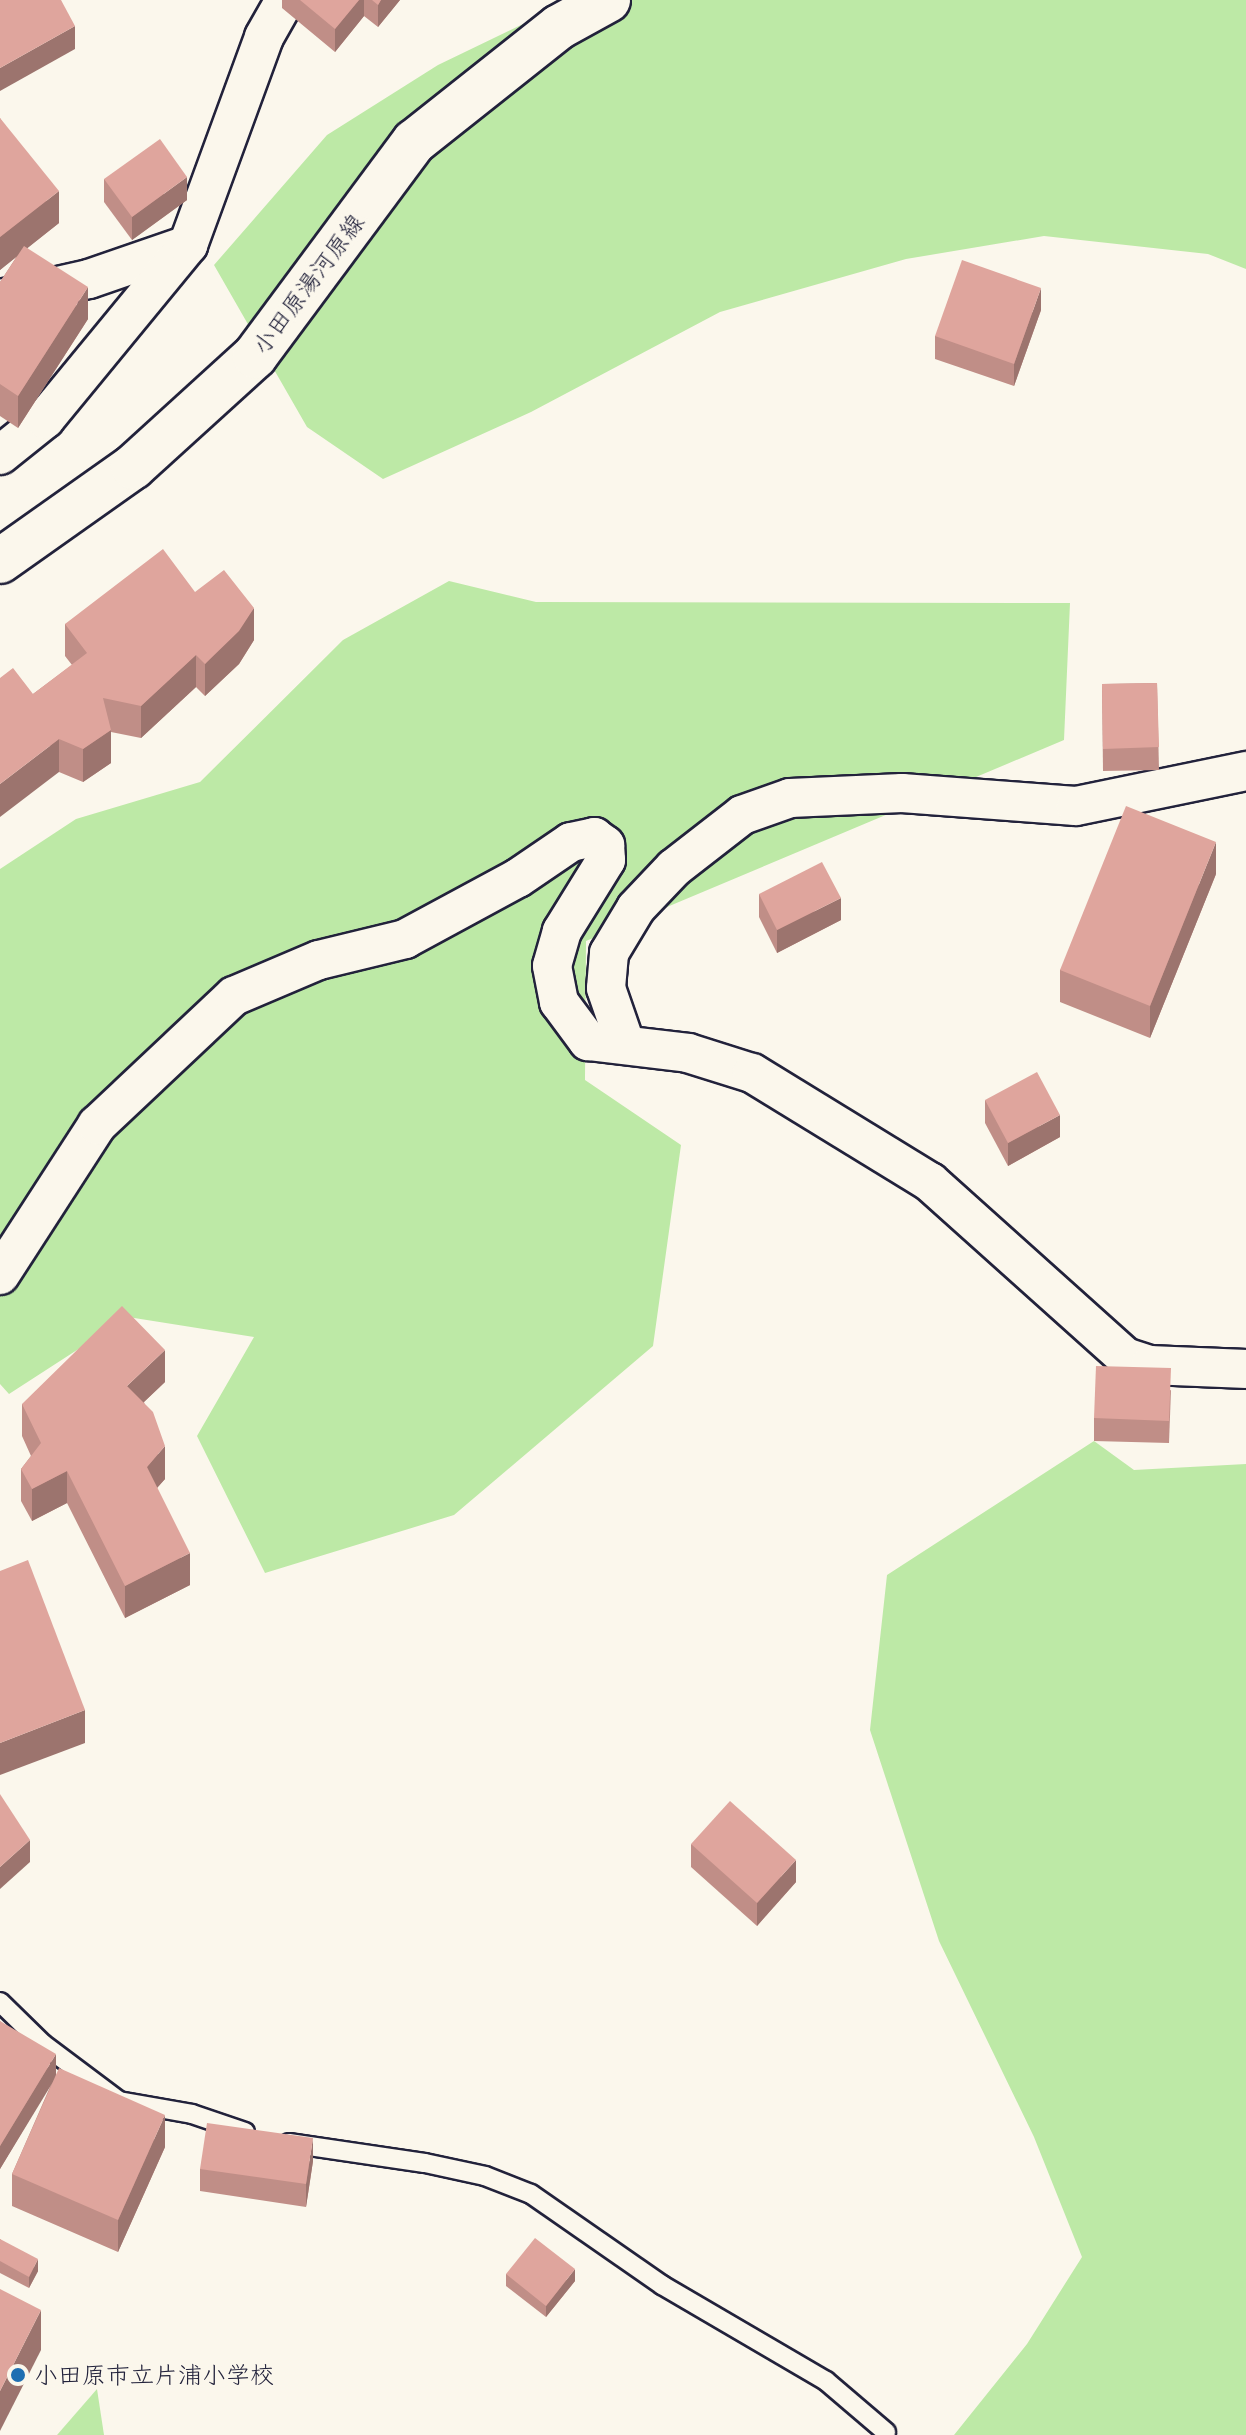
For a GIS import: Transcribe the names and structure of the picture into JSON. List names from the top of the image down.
{
  "streets": {
    "main road": ["小田原湯河原線"]
  },
  "places": ["小田原市立片浦小学校"]
}
